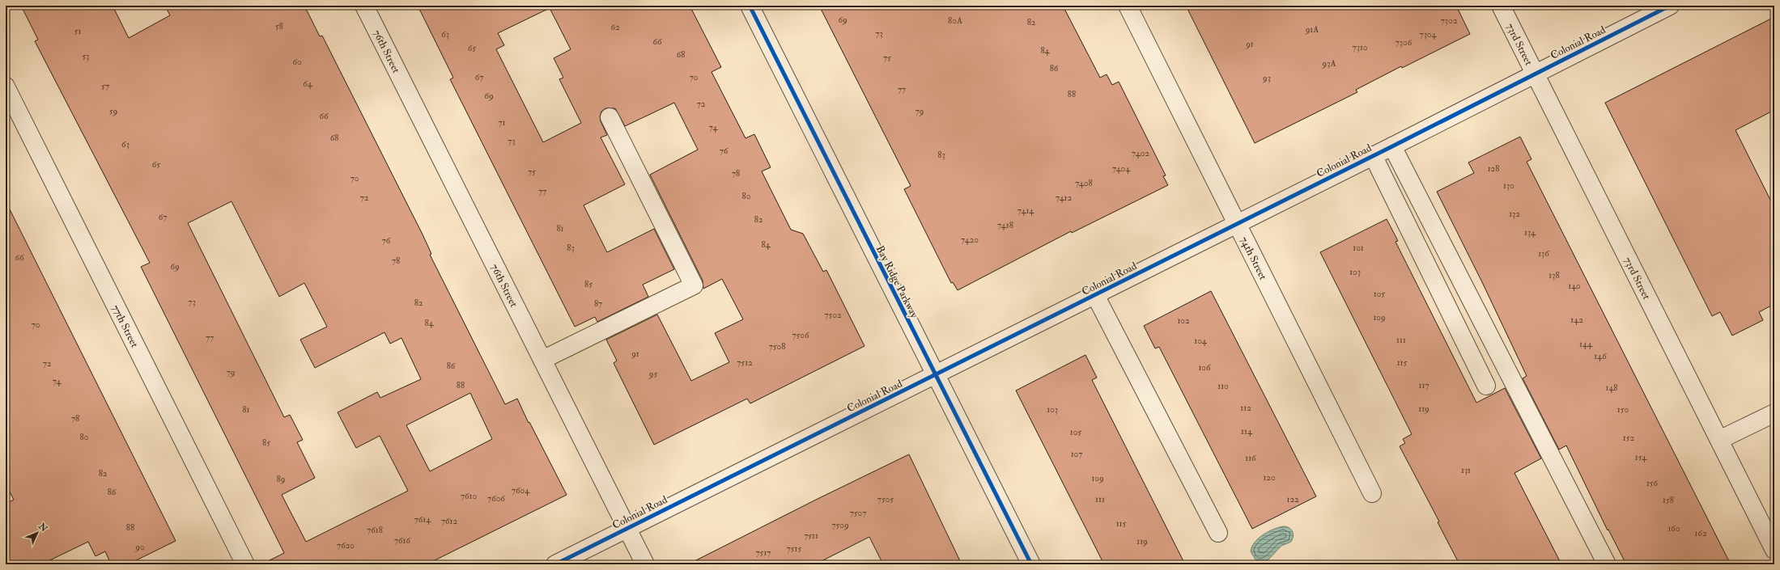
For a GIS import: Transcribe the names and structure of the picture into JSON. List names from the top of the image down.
{
  "streets": {
    "street": [
      "Colonial Road",
      "73rd Street",
      "76th Street",
      "74th Street",
      "Bay Ridge Parkway",
      "77th Street"
    ]
  },
  "crossings": [
    ["Colonial Road", "73rd Street"],
    ["Colonial Road", "76th Street"],
    ["Colonial Road", "74th Street"],
    ["Colonial Road", "Bay Ridge Parkway"]
  ],
  "house_numbers": [
    "69",
    "80A",
    "7302",
    "82",
    "58",
    "62",
    "91A",
    "51",
    "73",
    "63",
    "7304",
    "66",
    "7306",
    "91",
    "7310",
    "65",
    "84",
    "68",
    "53",
    "75",
    "60",
    "93A",
    "86",
    "67",
    "70",
    "93",
    "64",
    "57",
    "77",
    "88",
    "69",
    "72",
    "59",
    "79",
    "66",
    "71",
    "74",
    "68",
    "73",
    "63",
    "76",
    "7402",
    "83",
    "65",
    "7404",
    "128",
    "75",
    "78",
    "70",
    "7408",
    "130",
    "77",
    "80",
    "72",
    "7412",
    "7414",
    "132",
    "67",
    "82",
    "7418",
    "81",
    "134",
    "7420",
    "76",
    "84",
    "83",
    "101",
    "136",
    "66",
    "78",
    "69",
    "103",
    "138",
    "85",
    "140",
    "105",
    "73",
    "82",
    "87",
    "7502",
    "109",
    "142",
    "102",
    "84",
    "70",
    "7506",
    "77",
    "111",
    "104",
    "144",
    "7508",
    "91",
    "146",
    "7512",
    "115",
    "72",
    "86",
    "106",
    "79",
    "95",
    "74",
    "88",
    "117",
    "110",
    "148",
    "112",
    "119",
    "81",
    "103",
    "150",
    "78",
    "114",
    "105",
    "80",
    "152",
    "85",
    "107",
    "154",
    "116",
    "131",
    "82",
    "120",
    "109",
    "89",
    "156",
    "7604",
    "86",
    "7610",
    "7606",
    "7505",
    "111",
    "122",
    "158",
    "7507",
    "7614",
    "7612",
    "115",
    "7509",
    "88",
    "160",
    "7618",
    "162",
    "7511",
    "7616",
    "119",
    "7620",
    "90",
    "7515",
    "7517"
  ],
  "north": "top right"
}
